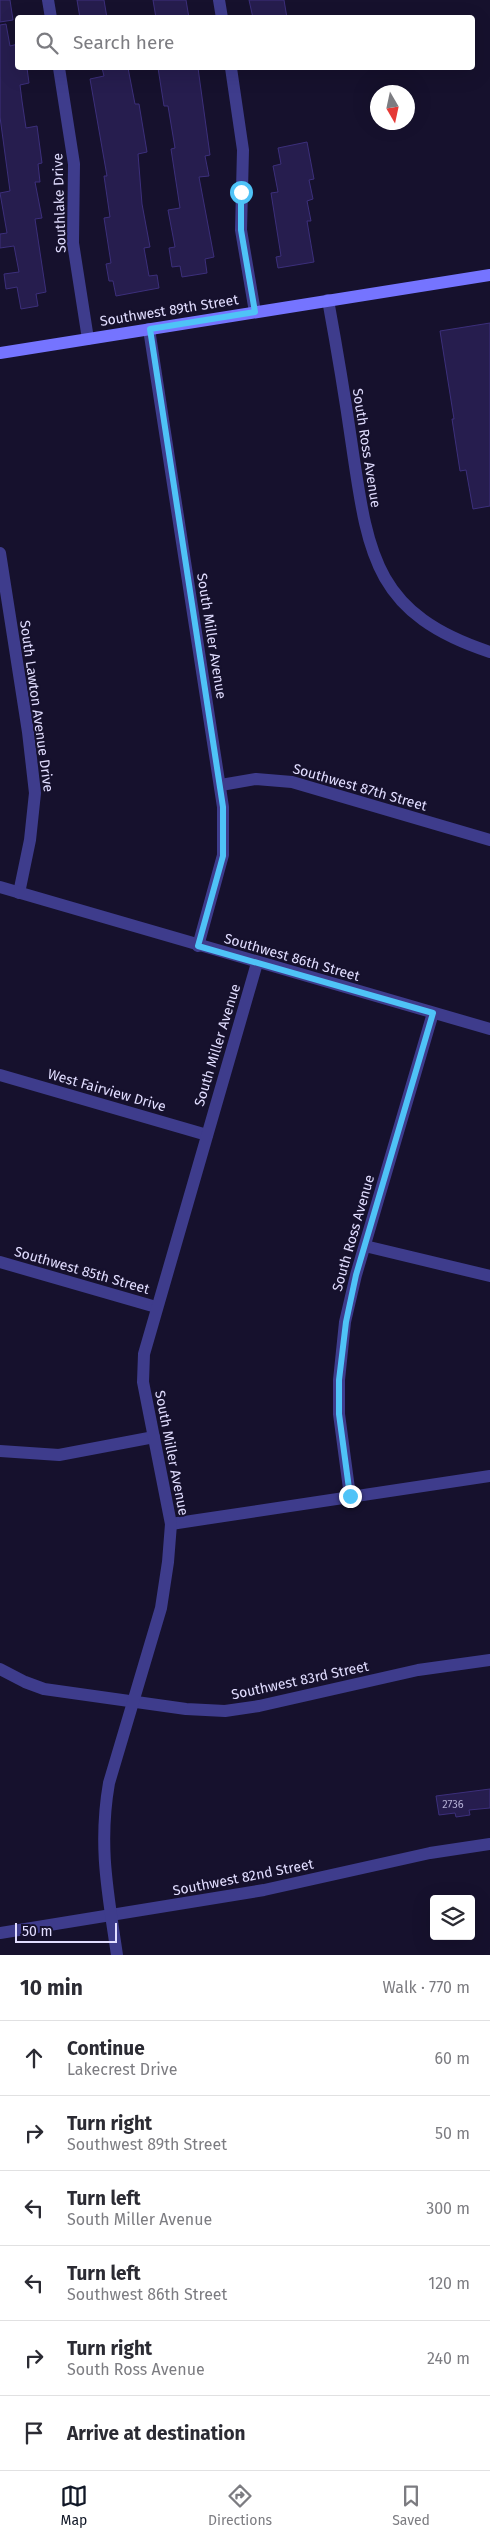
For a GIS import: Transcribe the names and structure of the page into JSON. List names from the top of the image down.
{
  "streets": {
    "main road": ["Southwest 89th Street"],
    "street": [
      "Southlake Drive",
      "South Ross Avenue",
      "South Miller Avenue",
      "South Lawton Avenue Drive",
      "Southwest 87th Street",
      "Southwest 86th Street",
      "West Fairview Drive",
      "Southwest 85th Street",
      "Southwest 83rd Street",
      "Southwest 82nd Street"
    ]
  },
  "crossings": [
    ["Southlake Drive", "Southwest 89th Street"],
    ["Southwest 89th Street", "South Ross Avenue"],
    ["Southwest 89th Street", "South Miller Avenue"],
    ["South Ross Avenue", "Southwest 86th Street"],
    ["South Miller Avenue", "Southwest 87th Street"],
    ["South Miller Avenue", "Southwest 86th Street"],
    ["South Miller Avenue", "West Fairview Drive"],
    ["South Miller Avenue", "Southwest 85th Street"],
    ["South Miller Avenue", "Southwest 83rd Street"],
    ["South Miller Avenue", "Southwest 82nd Street"],
    ["South Lawton Avenue Drive", "Southwest 86th Street"]
  ],
  "house_numbers": ["2736"],
  "scale_bar": "50 m",
  "north": "bottom",
  "page": {
    "search": "Search here",
    "scale": "50 m",
    "heading": ["10 min", "Walk · 770 m"],
    "list": [
      ["Continue", "Lakecrest Drive", "60 m"],
      ["Turn right", "Southwest 89th Street", "50 m"],
      ["Turn left", "South Miller Avenue", "300 m"],
      ["Turn left", "Southwest 86th Street", "120 m"],
      ["Turn right", "South Ross Avenue", "240 m"],
      "Arrive at destination"
    ],
    "nav": ["Map", "Directions", "Saved"]
  }
}
